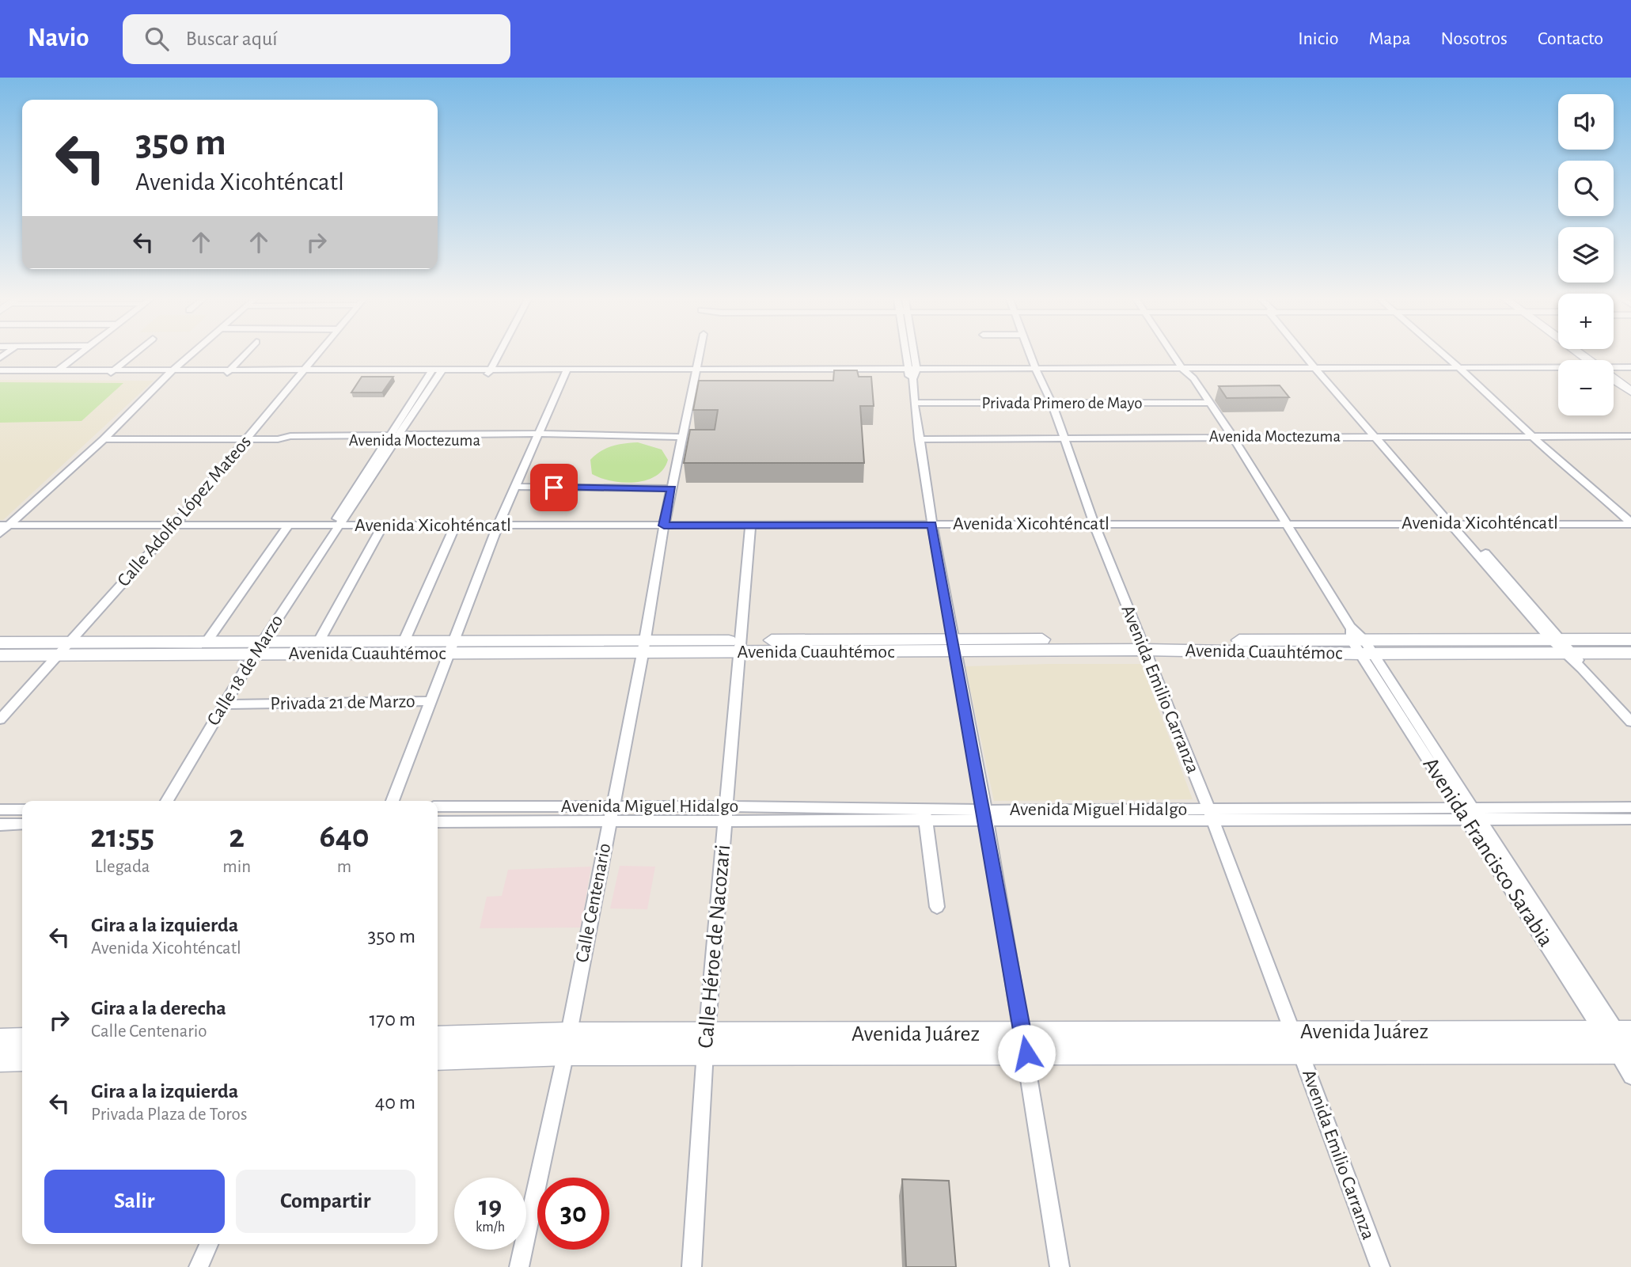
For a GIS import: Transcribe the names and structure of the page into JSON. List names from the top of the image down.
{
  "streets": {
    "main road": ["Avenida Cuauhtémoc", "Avenida Juárez"],
    "street": [
      "Privada Primero de Mayo",
      "Avenida Moctezuma",
      "Calle Adolfo López Mateos",
      "Avenida Xicohténcatl",
      "Calle 18 de Marzo",
      "Avenida Emilio Carranza",
      "Privada 21 de Marzo",
      "Avenida Miguel Hidalgo",
      "Avenida Francisco Sarabia",
      "Calle Centenario",
      "Calle Héroe de Nacozari"
    ]
  },
  "crossings": [
    ["Privada Primero de Mayo", "Avenida Emilio Carranza"],
    ["Privada Primero de Mayo", "Avenida Francisco Sarabia"],
    ["Avenida Moctezuma", "Calle Adolfo López Mateos"],
    ["Avenida Moctezuma", "Calle 18 de Marzo"],
    ["Avenida Moctezuma", "Avenida Emilio Carranza"],
    ["Avenida Moctezuma", "Avenida Francisco Sarabia"],
    ["Avenida Moctezuma", "Calle Centenario"],
    ["Calle Adolfo López Mateos", "Avenida Xicohténcatl"],
    ["Calle Adolfo López Mateos", "Avenida Cuauhtémoc"],
    ["Avenida Xicohténcatl", "Calle 18 de Marzo"],
    ["Avenida Xicohténcatl", "Avenida Emilio Carranza"],
    ["Avenida Xicohténcatl", "Avenida Francisco Sarabia"],
    ["Avenida Xicohténcatl", "Calle Centenario"],
    ["Avenida Xicohténcatl", "Calle Héroe de Nacozari"],
    ["Avenida Cuauhtémoc", "Calle 18 de Marzo"],
    ["Avenida Cuauhtémoc", "Avenida Emilio Carranza"],
    ["Avenida Cuauhtémoc", "Avenida Francisco Sarabia"],
    ["Avenida Cuauhtémoc", "Calle Centenario"],
    ["Avenida Cuauhtémoc", "Calle Héroe de Nacozari"],
    ["Calle 18 de Marzo", "Privada 21 de Marzo"],
    ["Avenida Emilio Carranza", "Avenida Miguel Hidalgo"],
    ["Avenida Emilio Carranza", "Avenida Juárez"],
    ["Avenida Miguel Hidalgo", "Avenida Francisco Sarabia"],
    ["Avenida Miguel Hidalgo", "Calle Centenario"],
    ["Avenida Miguel Hidalgo", "Calle Héroe de Nacozari"],
    ["Avenida Francisco Sarabia", "Avenida Juárez"],
    ["Calle Centenario", "Avenida Juárez"],
    ["Calle Héroe de Nacozari", "Avenida Juárez"]
  ],
  "page": {
    "header": "Navio",
    "search": "Buscar aquí",
    "nav": [
      "Inicio",
      "Mapa",
      "Nosotros",
      "Contacto"
    ],
    "map_buttons": ["+", "−"],
    "turn": ["350 m", "Avenida Xicohténcatl"],
    "eta": [
      "21:55",
      "Llegada",
      "2",
      "min",
      "640",
      "m"
    ],
    "list": [
      {
        "name": "Gira a la izquierda",
        "note": "Avenida Xicohténcatl",
        "value": "350 m"
      },
      {
        "name": "Gira a la derecha",
        "note": "Calle Centenario",
        "value": "170 m"
      },
      {
        "name": "Gira a la izquierda",
        "note": "Privada Plaza de Toros",
        "value": "40 m"
      }
    ],
    "buttons": ["Salir", "Compartir"],
    "speed": "19 km/h",
    "limit": "30"
  }
}
